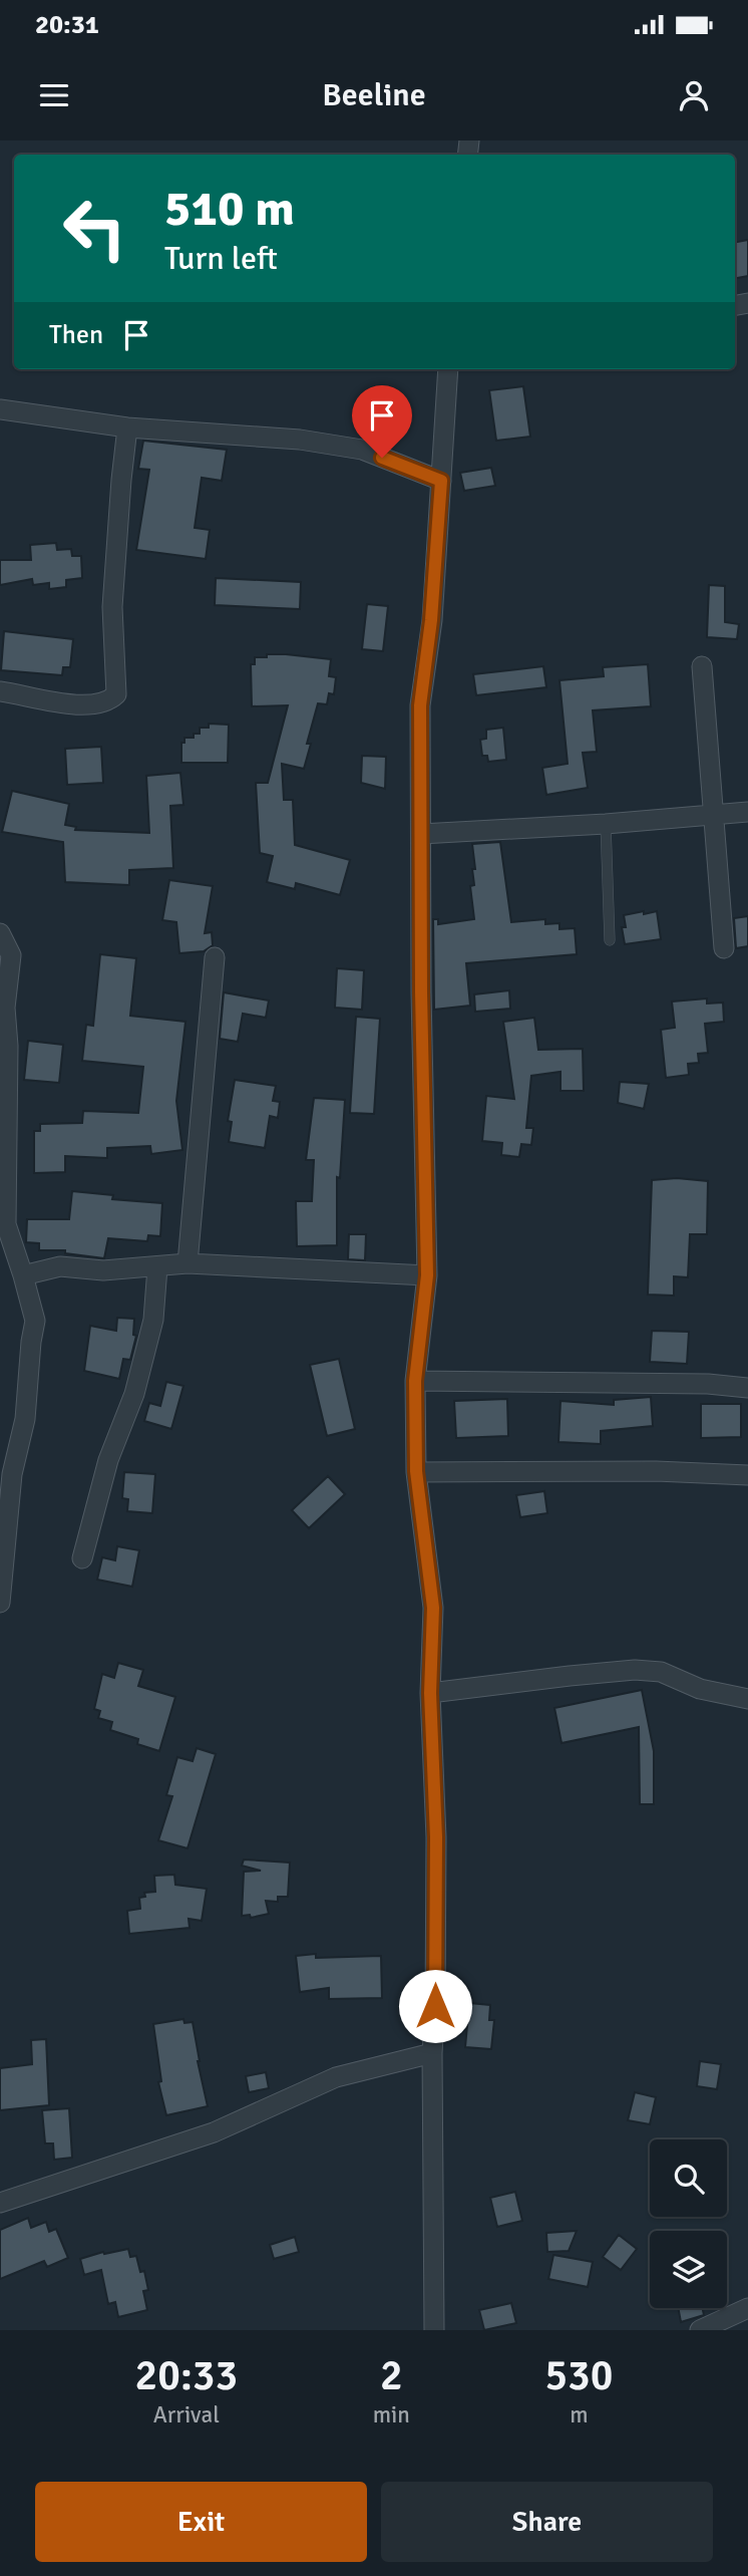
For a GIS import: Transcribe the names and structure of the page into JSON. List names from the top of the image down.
{
  "page": {
    "status": "20:31",
    "header": "Beeline",
    "turn": ["510 m", "Turn left"],
    "then": "Then",
    "eta": [
      "20:33",
      "Arrival",
      "2",
      "min",
      "530",
      "m"
    ],
    "buttons": ["Exit", "Share"]
  }
}
